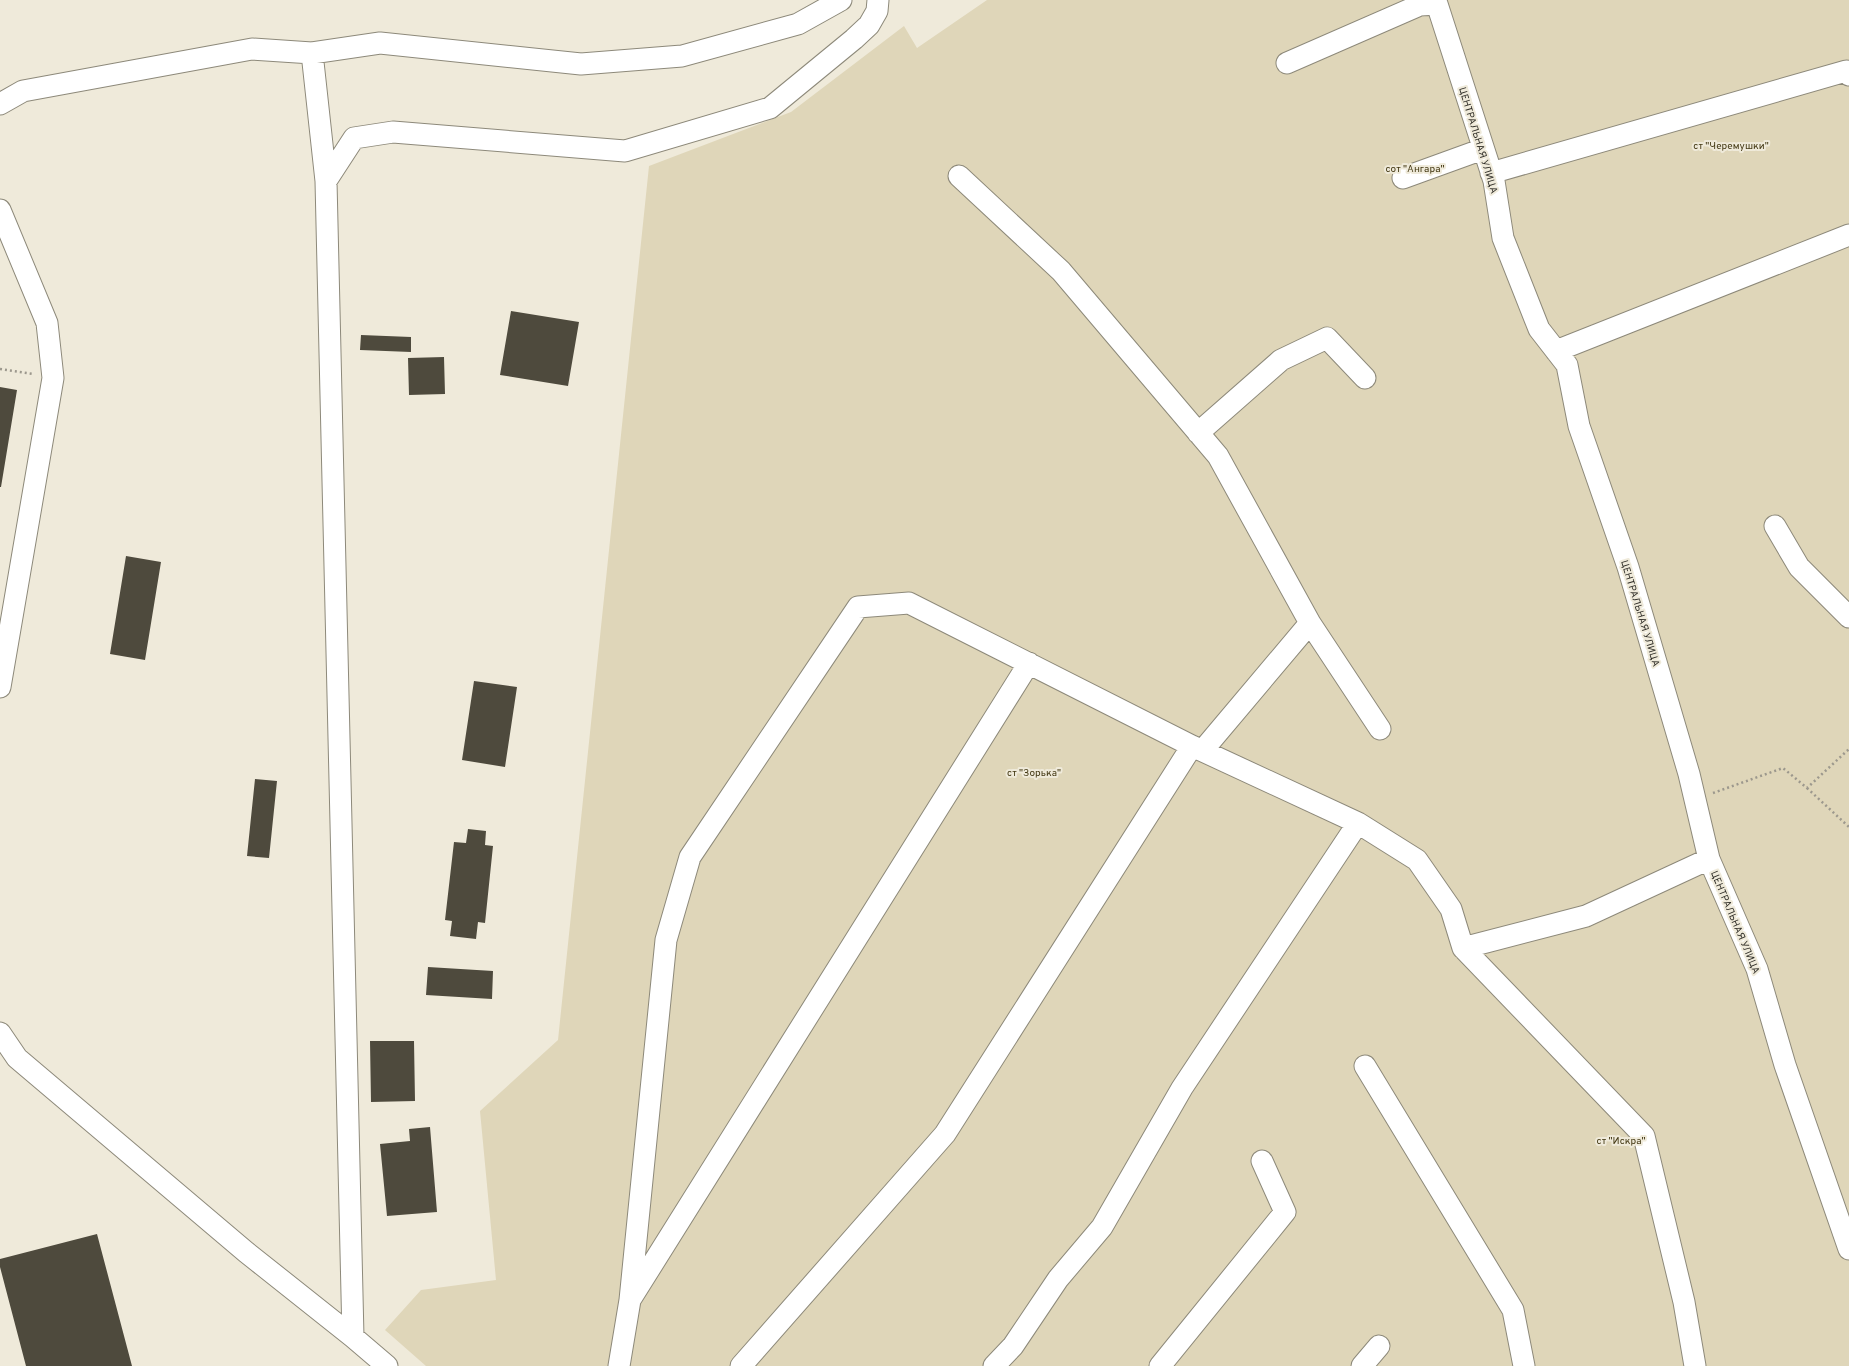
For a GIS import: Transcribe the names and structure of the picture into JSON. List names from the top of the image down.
{
  "streets": {
    "street": ["ЦЕНТРАЛЬНАЯ УЛИЦА"]
  },
  "parks": [
    "ст \"Черемушки\"",
    "сот \"Ангара\"",
    "ст \"Зорька\"",
    "ст \"Искра\""
  ]
}
